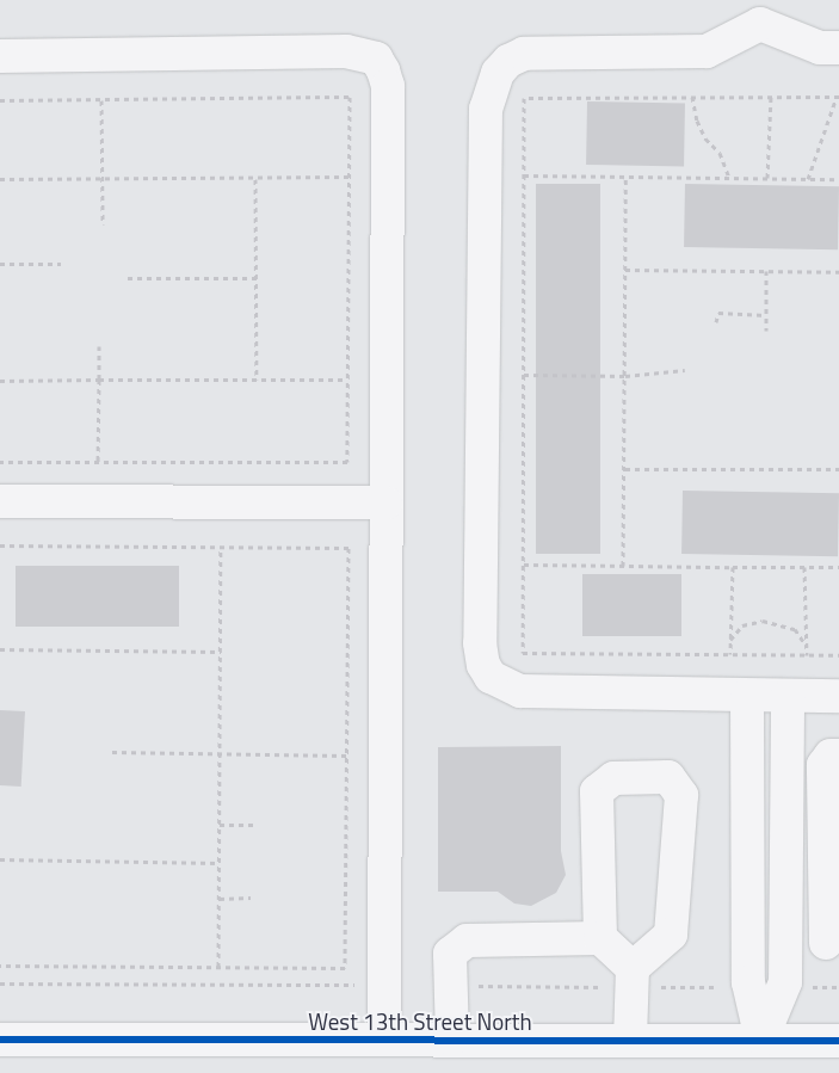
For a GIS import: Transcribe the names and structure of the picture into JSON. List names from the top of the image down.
{
  "streets": {
    "street": ["West 13th Street North"]
  }
}
